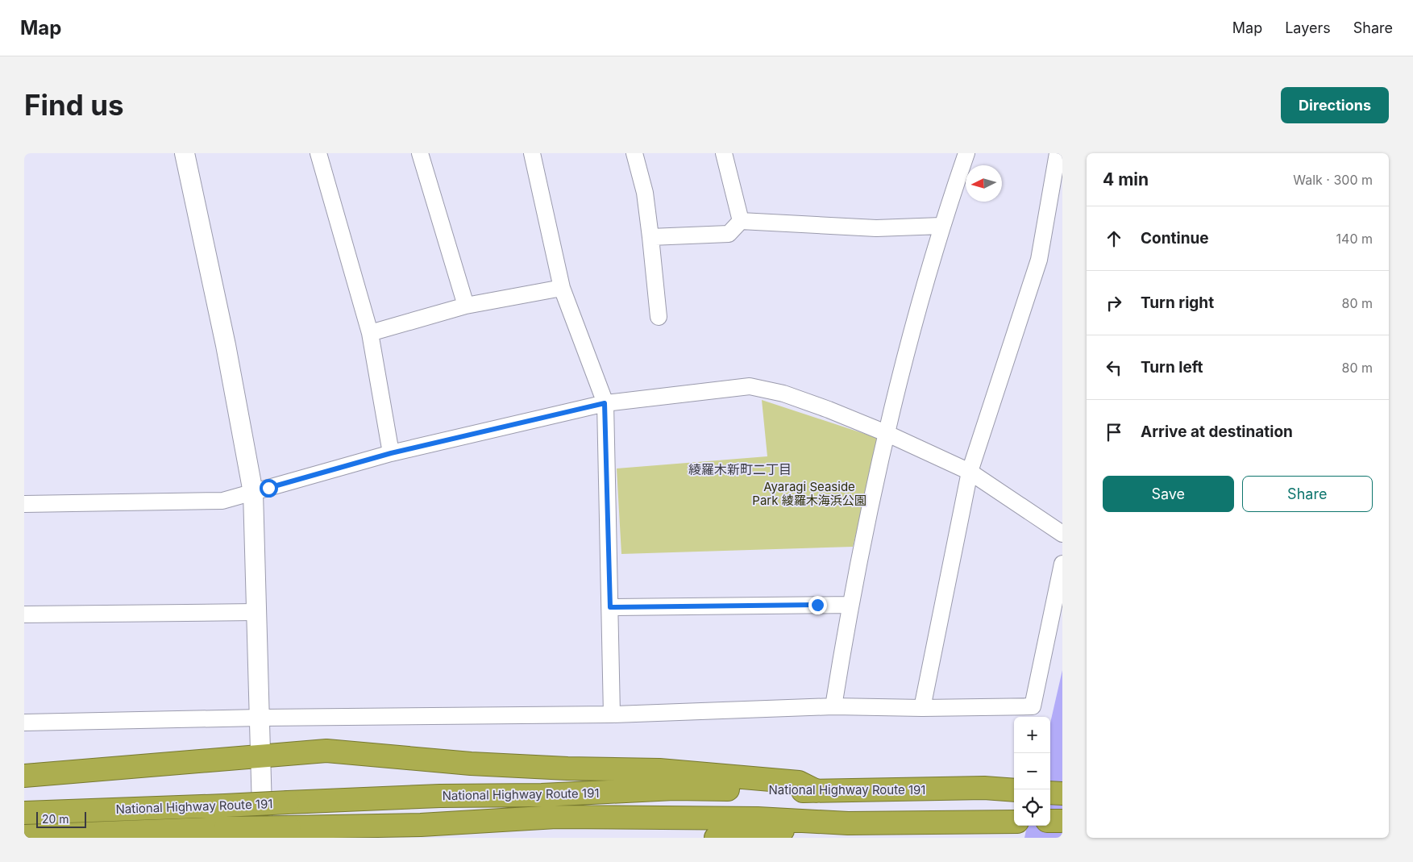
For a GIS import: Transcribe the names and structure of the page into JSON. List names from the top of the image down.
{
  "streets": {
    "highway": ["National Highway Route 191"]
  },
  "districts": ["綾羅木新町二丁目"],
  "parks": ["Ayaragi Seaside Park 綾羅木海浜公園"],
  "scale_bar": "20 m",
  "north": "left",
  "page": {
    "header": "Map",
    "nav": ["Map", "Layers", "Share"],
    "buttons": [
      "Directions",
      ["Save", "Share"]
    ],
    "title": "Find us",
    "heading": ["4 min", "Walk · 300 m"],
    "list": [
      ["Continue", "140 m"],
      ["Turn right", "80 m"],
      ["Turn left", "80 m"],
      "Arrive at destination"
    ],
    "map_buttons": ["+", "−"],
    "scale": "20 m"
  }
}
